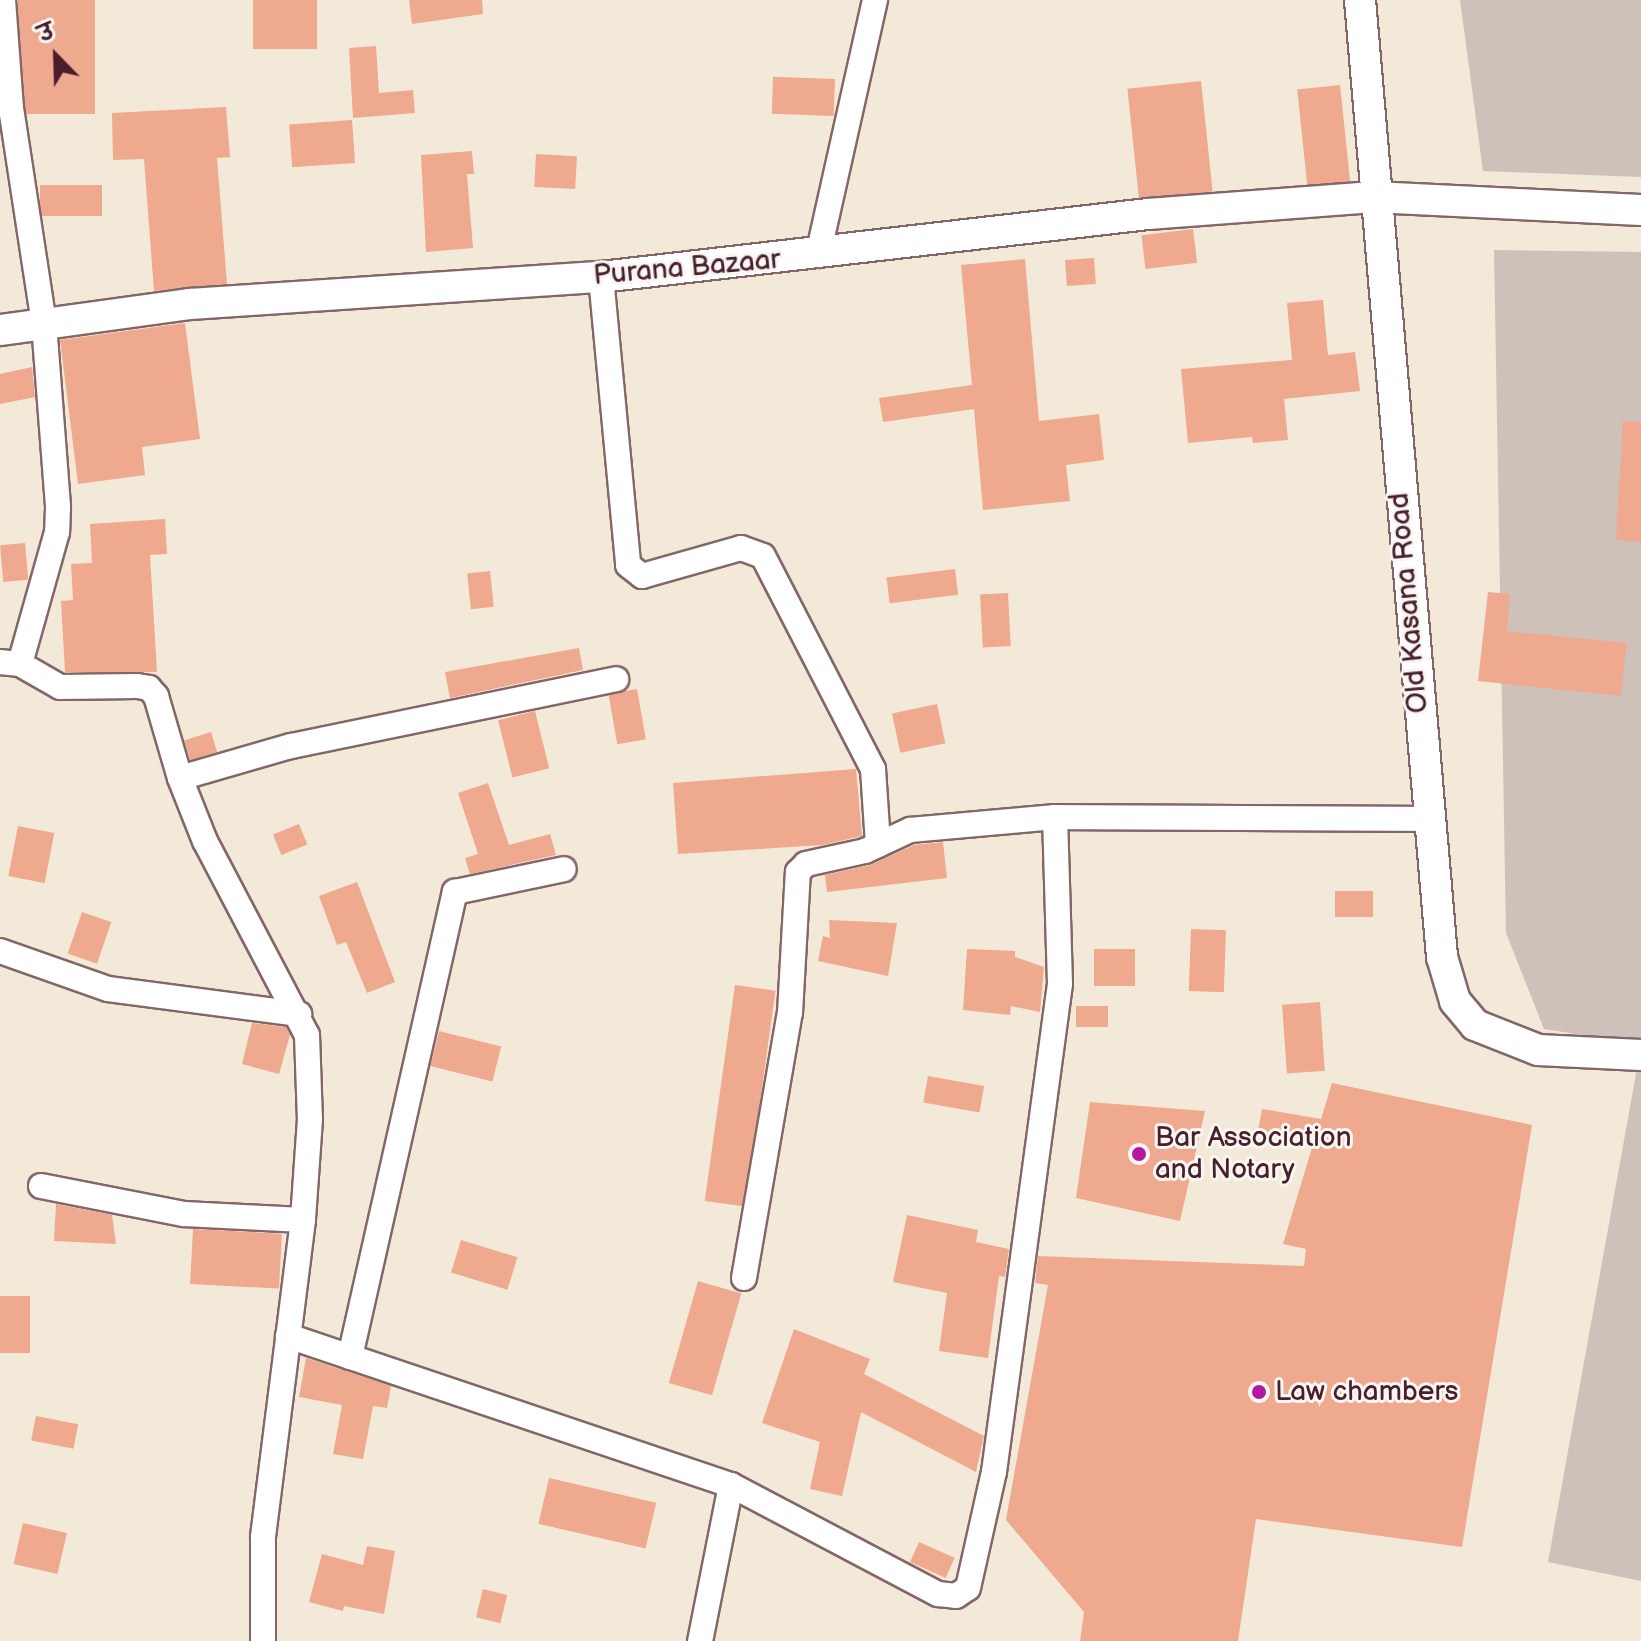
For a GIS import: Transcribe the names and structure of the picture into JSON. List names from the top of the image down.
{
  "streets": {
    "street": ["Purana Bazaar", "Old Kasana Road"]
  },
  "crossings": [
    ["Purana Bazaar", "Old Kasana Road"]
  ],
  "places": ["Bar Association and Notary", "Law chambers"],
  "north": "top left"
}
